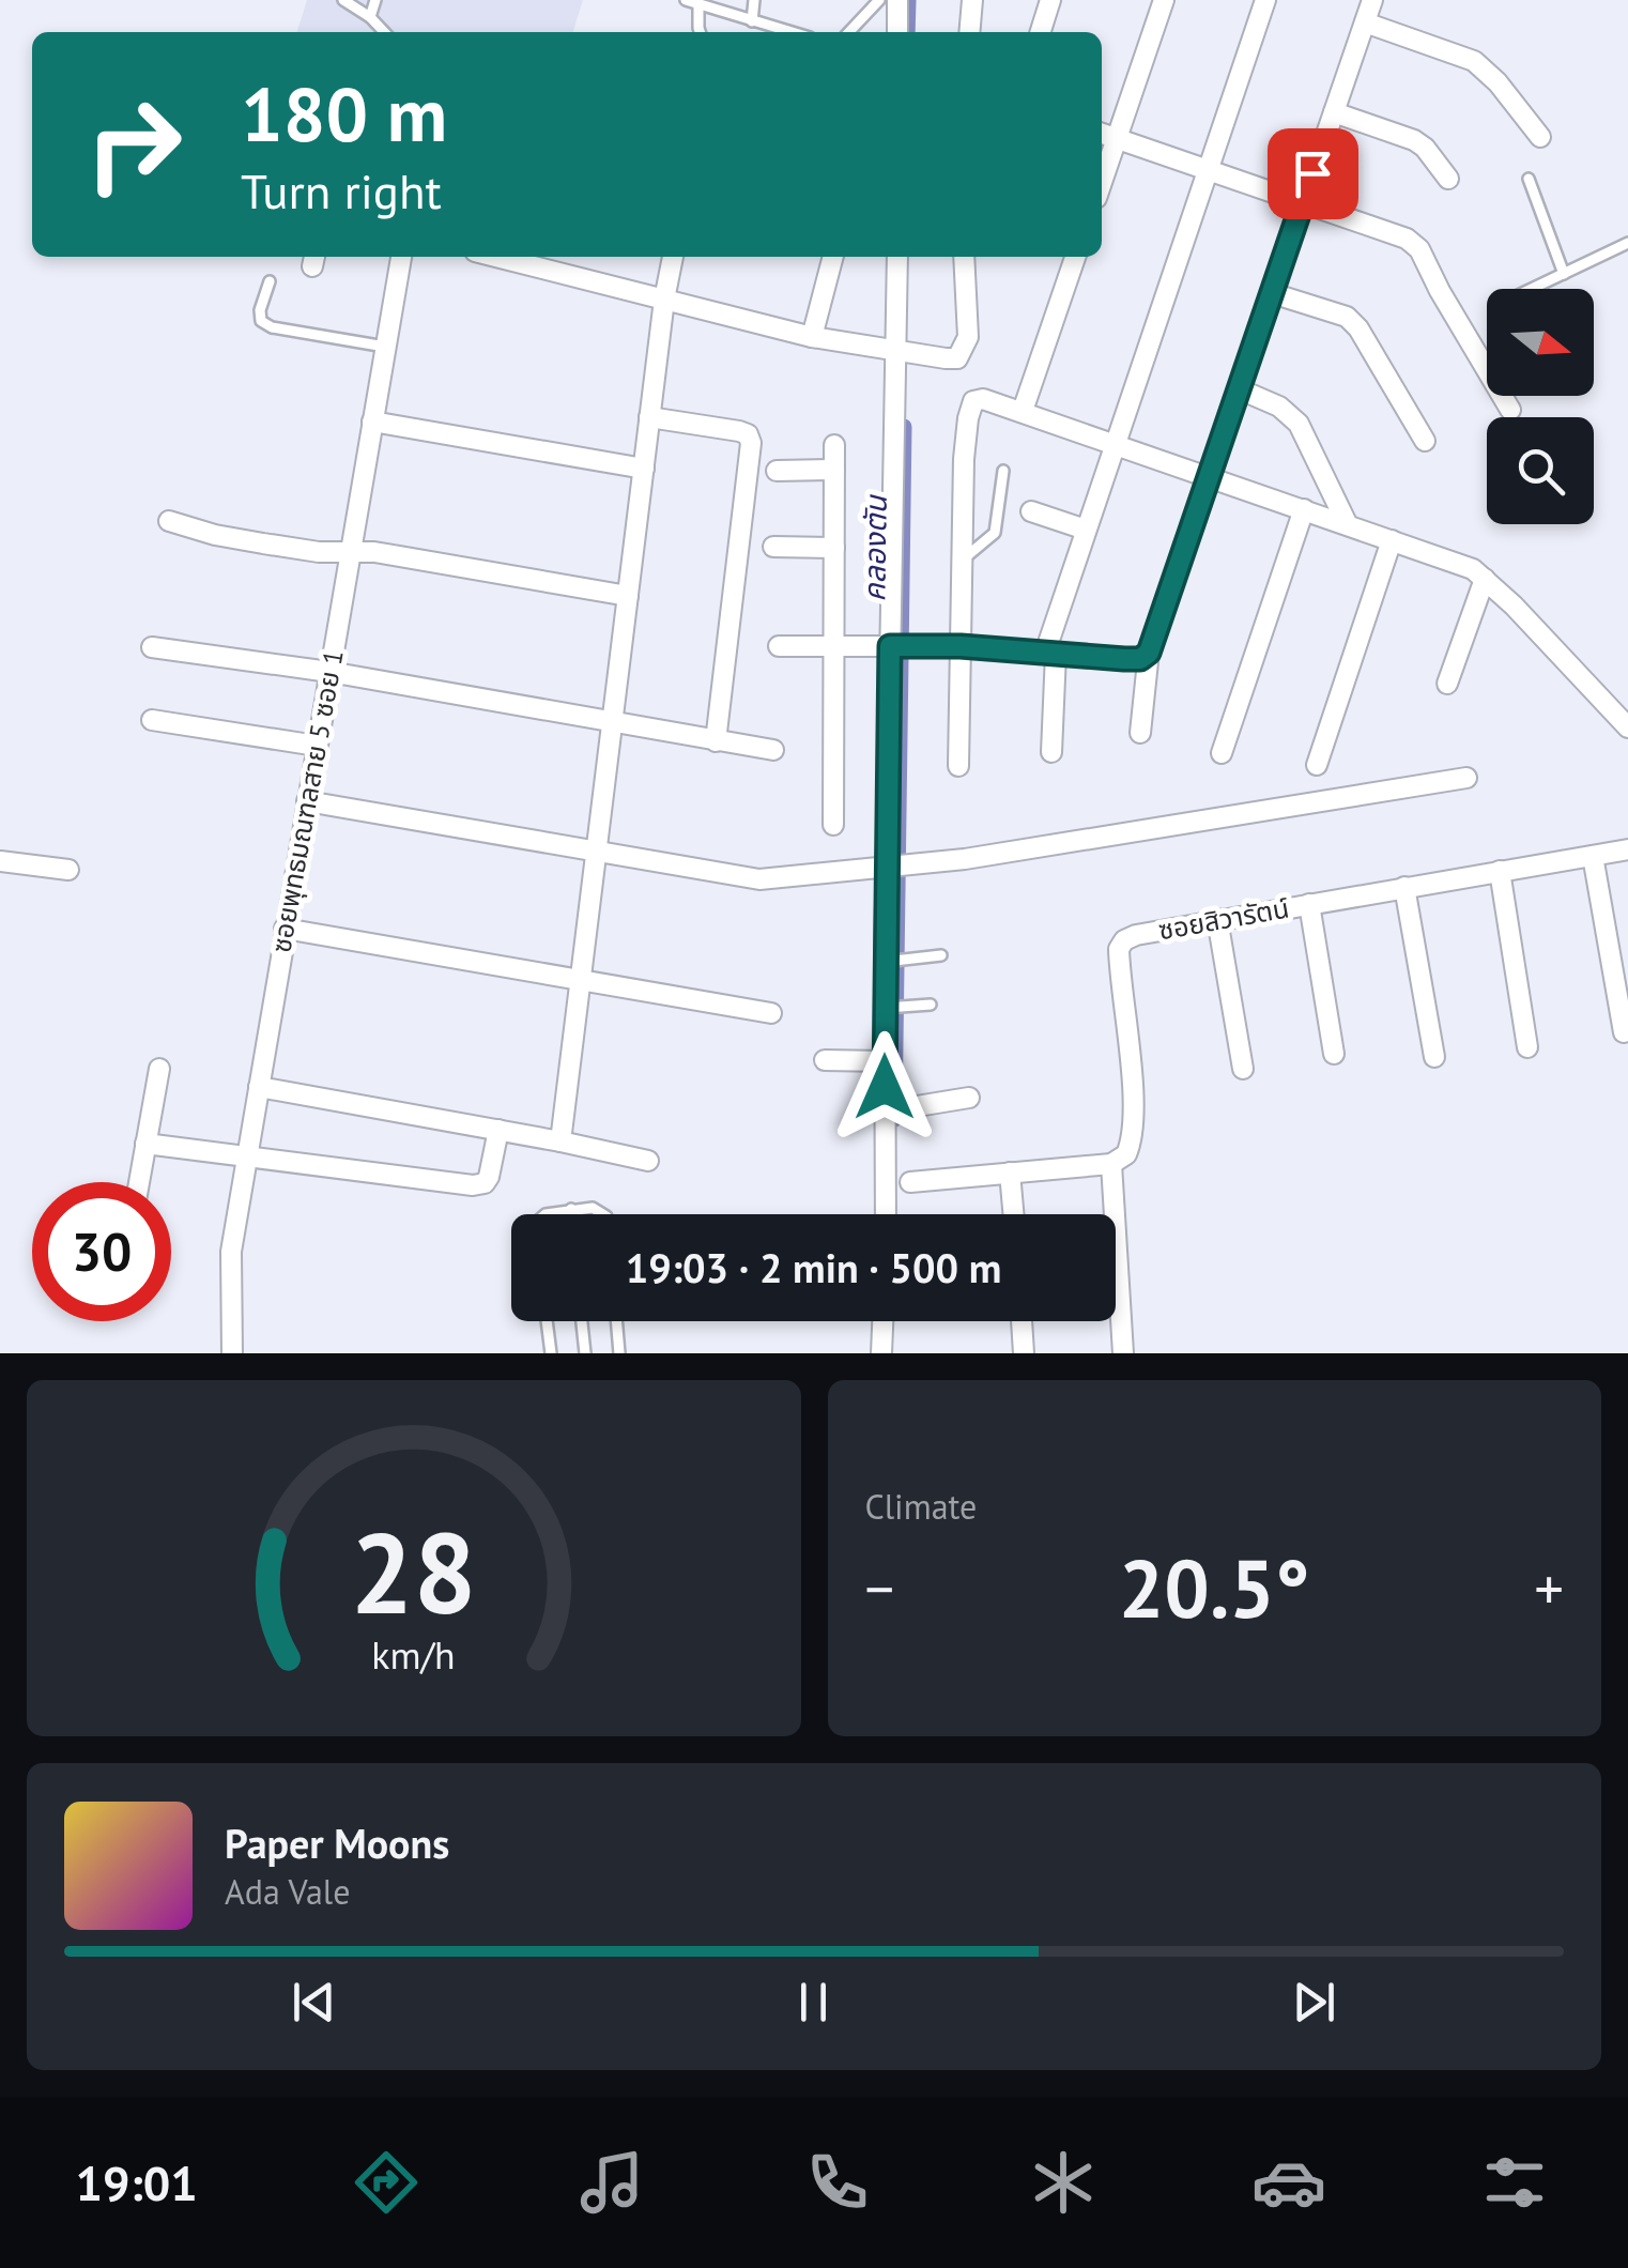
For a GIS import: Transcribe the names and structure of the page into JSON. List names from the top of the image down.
{
  "streets": {
    "street": ["ซอยพุทธมณฑลสาย 5 ซอย 1", "ซอยสิวารัตน์"]
  },
  "water": ["คลองตัน"],
  "north": "right",
  "page": {
    "turn": ["180 m", "Turn right"],
    "limit": "30",
    "trip": "19:03 · 2 min · 500 m",
    "tile": "Climate",
    "heat": ["−", "20.5°", "+"],
    "song": ["Paper Moons", "Ada Vale"],
    "tabs": "19:01",
    "gauge": ["28", "km/h"]
  }
}
